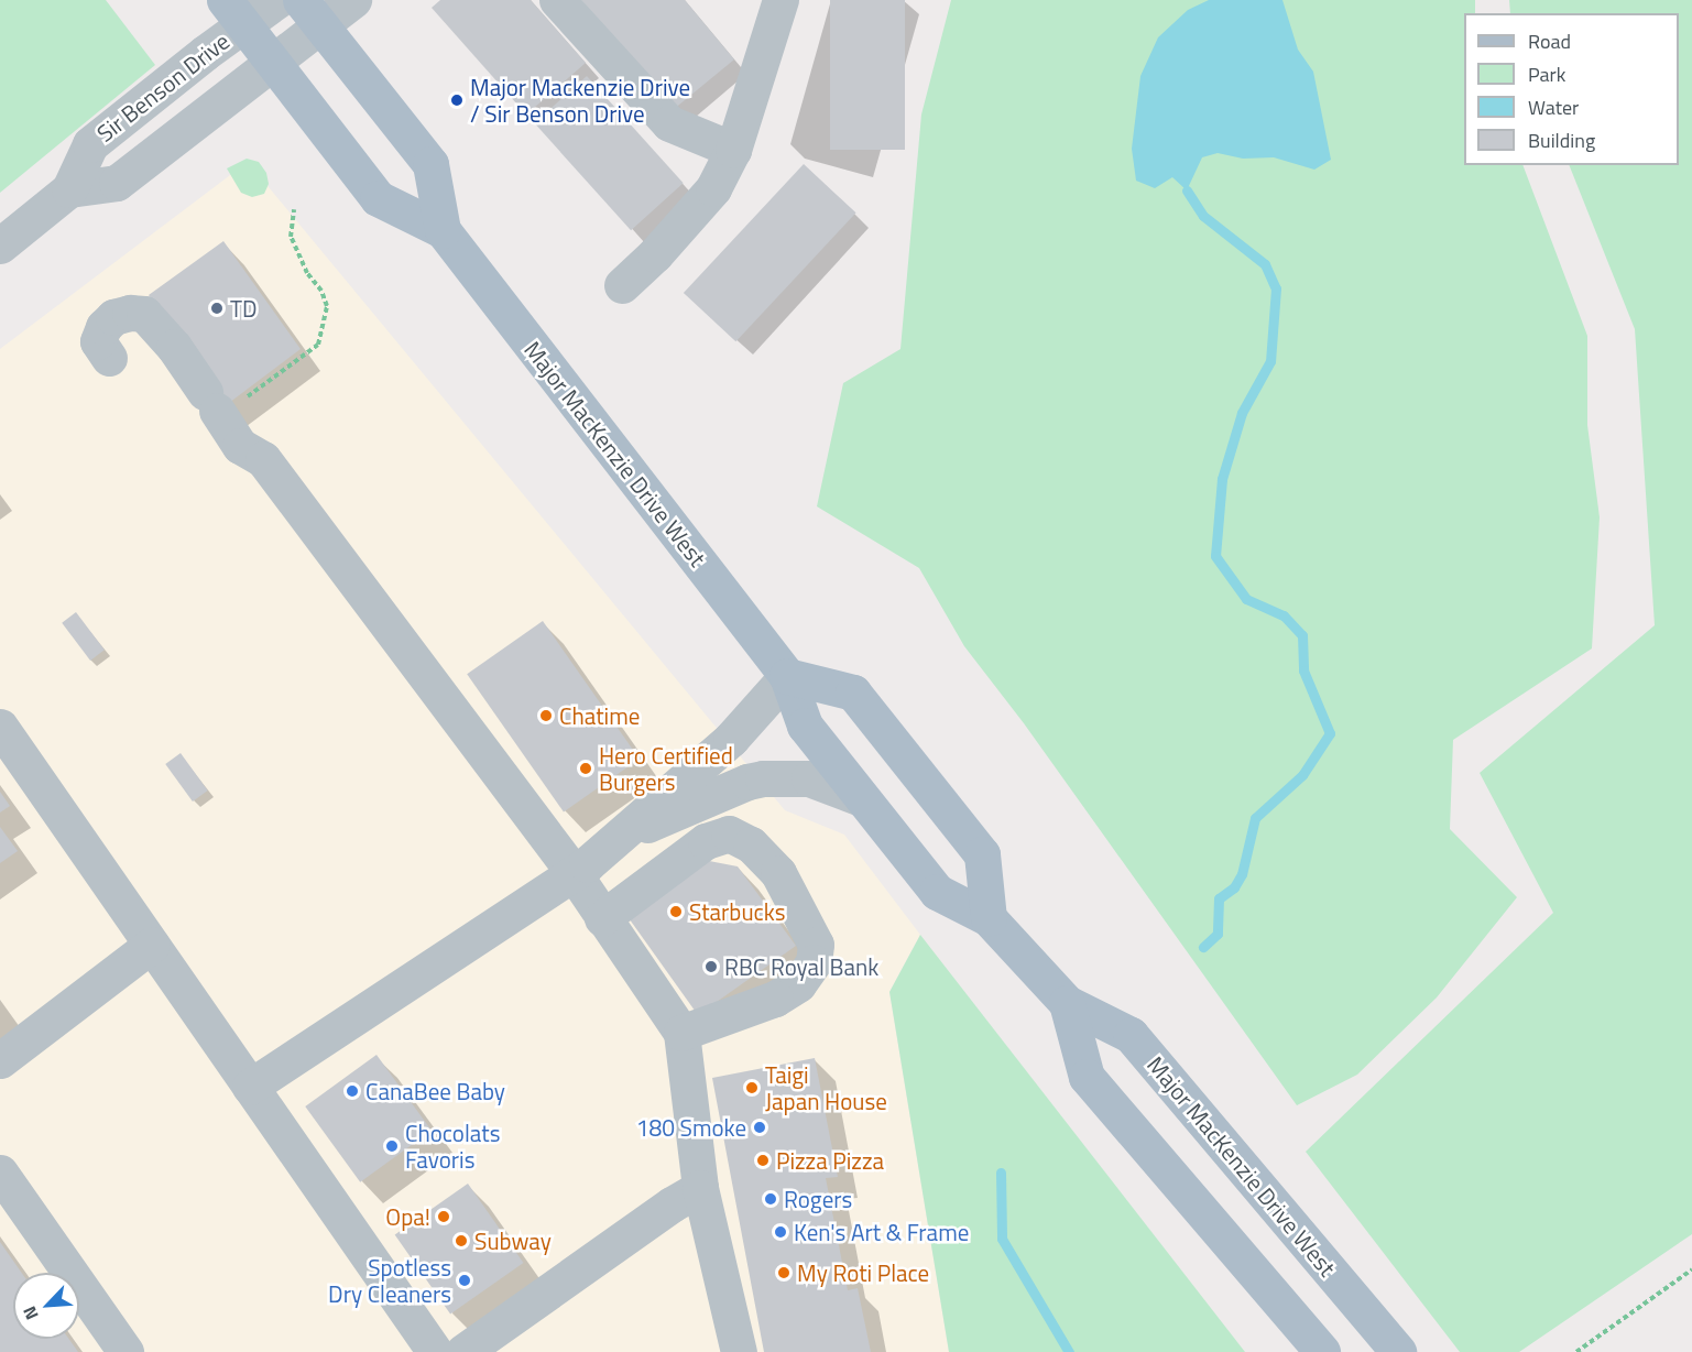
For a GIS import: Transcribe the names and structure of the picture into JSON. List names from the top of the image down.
{
  "streets": {
    "main road": ["Major MacKenzie Drive West"],
    "street": ["Sir Benson Drive"]
  },
  "crossings": [
    ["Sir Benson Drive", "Major MacKenzie Drive West"]
  ],
  "places": [
    "Major Mackenzie Drive / Sir Benson Drive",
    "TD",
    "Chatime",
    "Hero Certified Burgers",
    "Starbucks",
    "RBC Royal Bank",
    "Taigi Japan House",
    "CanaBee Baby",
    "180 Smoke",
    "Chocolats Favoris",
    "Pizza Pizza",
    "Rogers",
    "Opa!",
    "Ken's Art & Frame",
    "Subway",
    "My Roti Place",
    "Spotless Dry Cleaners"
  ],
  "legend": [
    "Road",
    "Park",
    "Water",
    "Building"
  ],
  "north": "bottom left"
}
